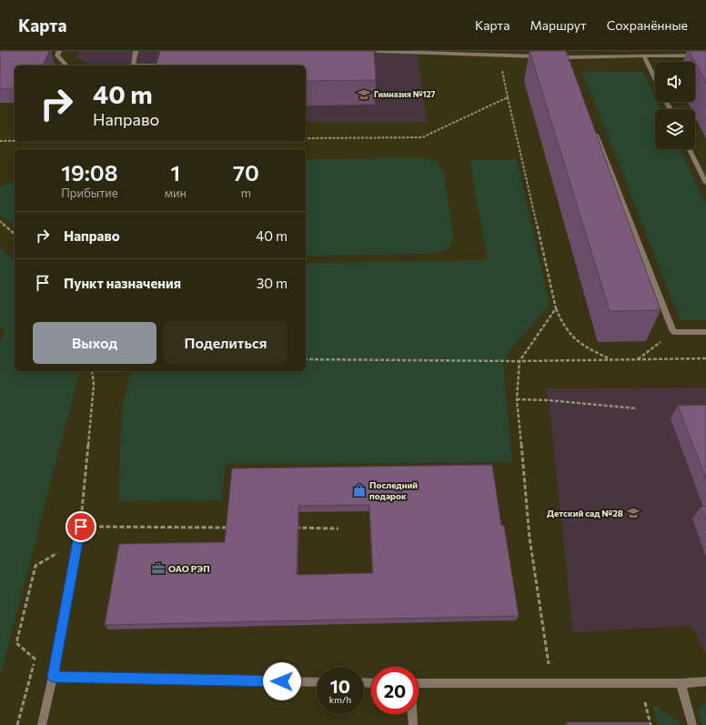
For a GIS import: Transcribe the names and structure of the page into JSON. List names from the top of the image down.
{
  "places": {
    "school or university": ["Гимназия №127", "Детский сад №28"],
    "shop": ["Последний подарок"],
    "office": ["ОАО РЭП"]
  },
  "page": {
    "header": "Карта",
    "nav": ["Карта", "Маршрут", "Сохранённые"],
    "turn": ["40 m", "Направо"],
    "eta": [
      "19:08",
      "Прибытие",
      "1",
      "мин",
      "70",
      "m"
    ],
    "list": [
      {
        "name": "Направо",
        "value": "40 m"
      },
      {
        "name": "Пункт назначения",
        "value": "30 m"
      }
    ],
    "buttons": ["Выход", "Поделиться"],
    "speed": "10 km/h",
    "limit": "20"
  }
}
